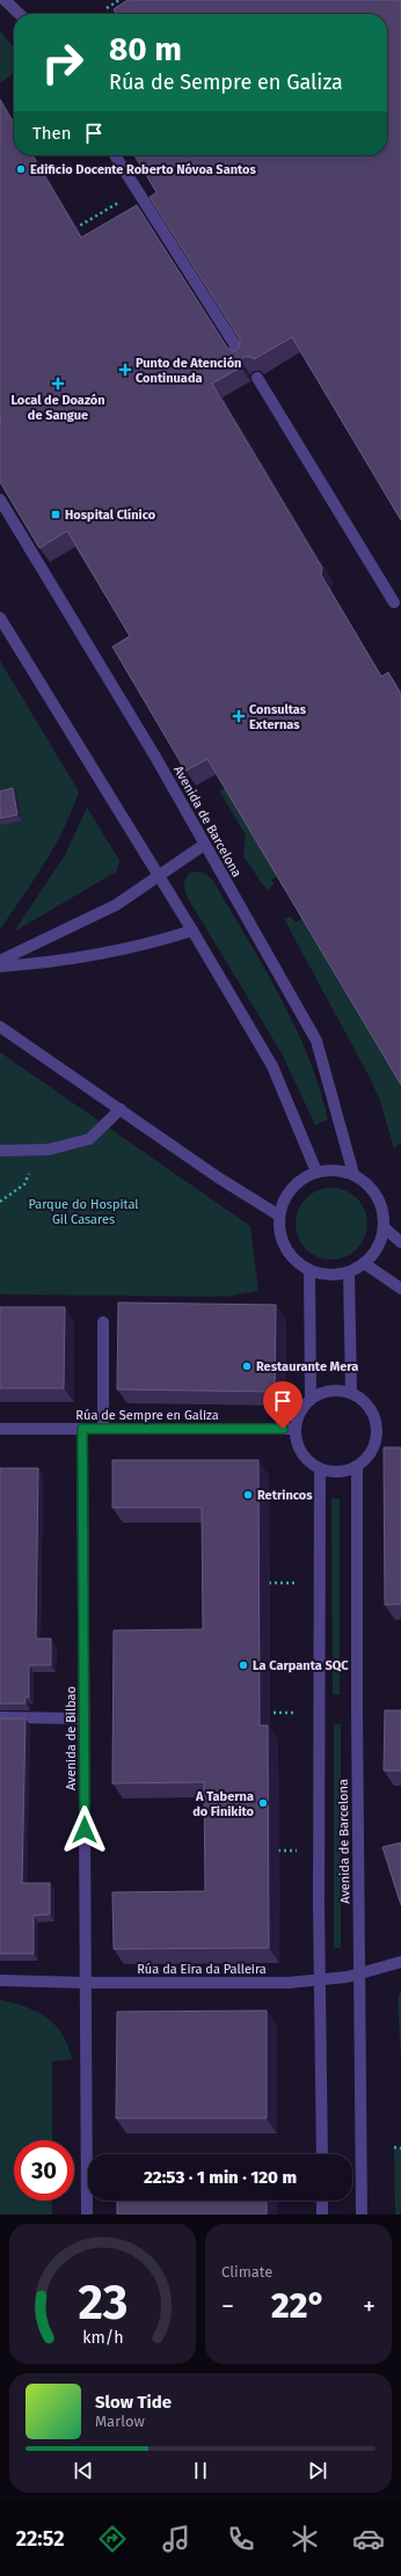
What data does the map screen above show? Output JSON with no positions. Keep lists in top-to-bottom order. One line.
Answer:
{"streets":{"street":["Avenida de Barcelona","Rúa de Sempre en Galiza","Avenida de Bilbao","Rúa da Eira da Palleira"]},"crossings":[["Avenida de Barcelona","Rúa de Sempre en Galiza"],["Avenida de Barcelona","Rúa da Eira da Palleira"],["Rúa de Sempre en Galiza","Avenida de Bilbao"],["Avenida de Bilbao","Rúa da Eira da Palleira"]],"parks":["Parque do Hospital Gil Casares"],"places":{"other":["Edificio Docente Roberto Nóvoa Santos","Restaurante Mera","Retrincos","La Carpanta SQC","A Taberna do Finikito"],"health":["Punto de Atención Continuada","Local de Doazón de Sangue","Consultas Externas"],"transit":["Hospital Clínico"]},"page":{"turn":["80 m","Rúa de Sempre en Galiza"],"then":"Then","limit":"30","trip":"22:53 · 1 min · 120 m","tile":"Climate","heat":["−","22°","+"],"song":["Slow Tide","Marlow"],"tabs":"22:52","gauge":["23","km/h"]}}
